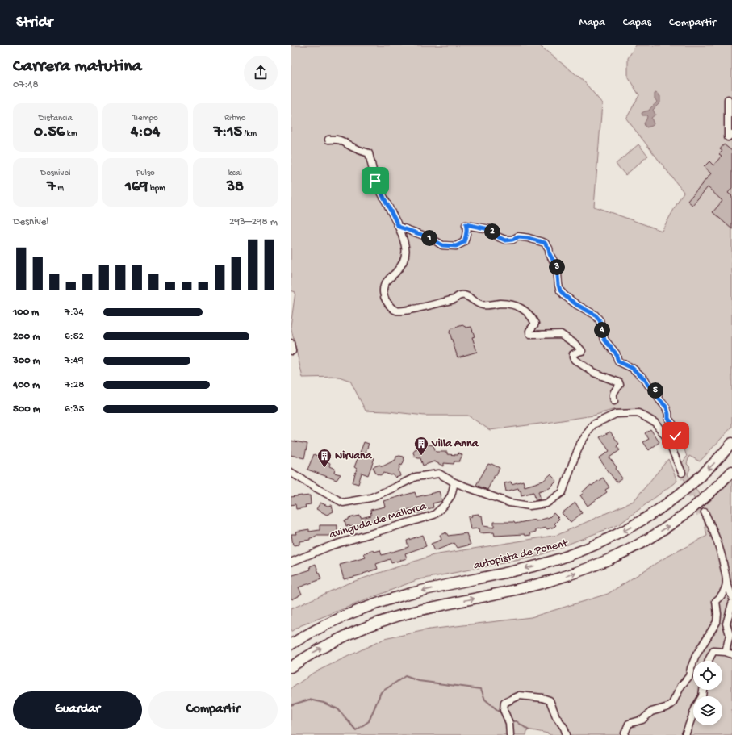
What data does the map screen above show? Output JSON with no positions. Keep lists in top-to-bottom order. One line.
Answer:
{"streets":{"highway":["autopista de Ponent"],"street":["avinguda de Mallorca"]},"places":{"building":["Villa Anna","Nirvana"]},"page":{"header":"Stridr","nav":["Mapa","Capas","Compartir"],"heading":["Carrera matutina","07:48"],"stats":[["Distancia","0.56 km"],["Tiempo","4:04"],["Ritmo","7:15 /km"],["Desnivel","7 m"],["Pulso","169 bpm"],["kcal","38"]],"chart":["Desnivel","293–298 m"],"pins":["2","1","3","4","5"],"list":[{"name":"100 m","note":"7:34"},{"name":"200 m","note":"6:52"},{"name":"300 m","note":"7:49"},{"name":"400 m","note":"7:28"},{"name":"500 m","note":"6:35"}],"buttons":["Guardar","Compartir"]}}
